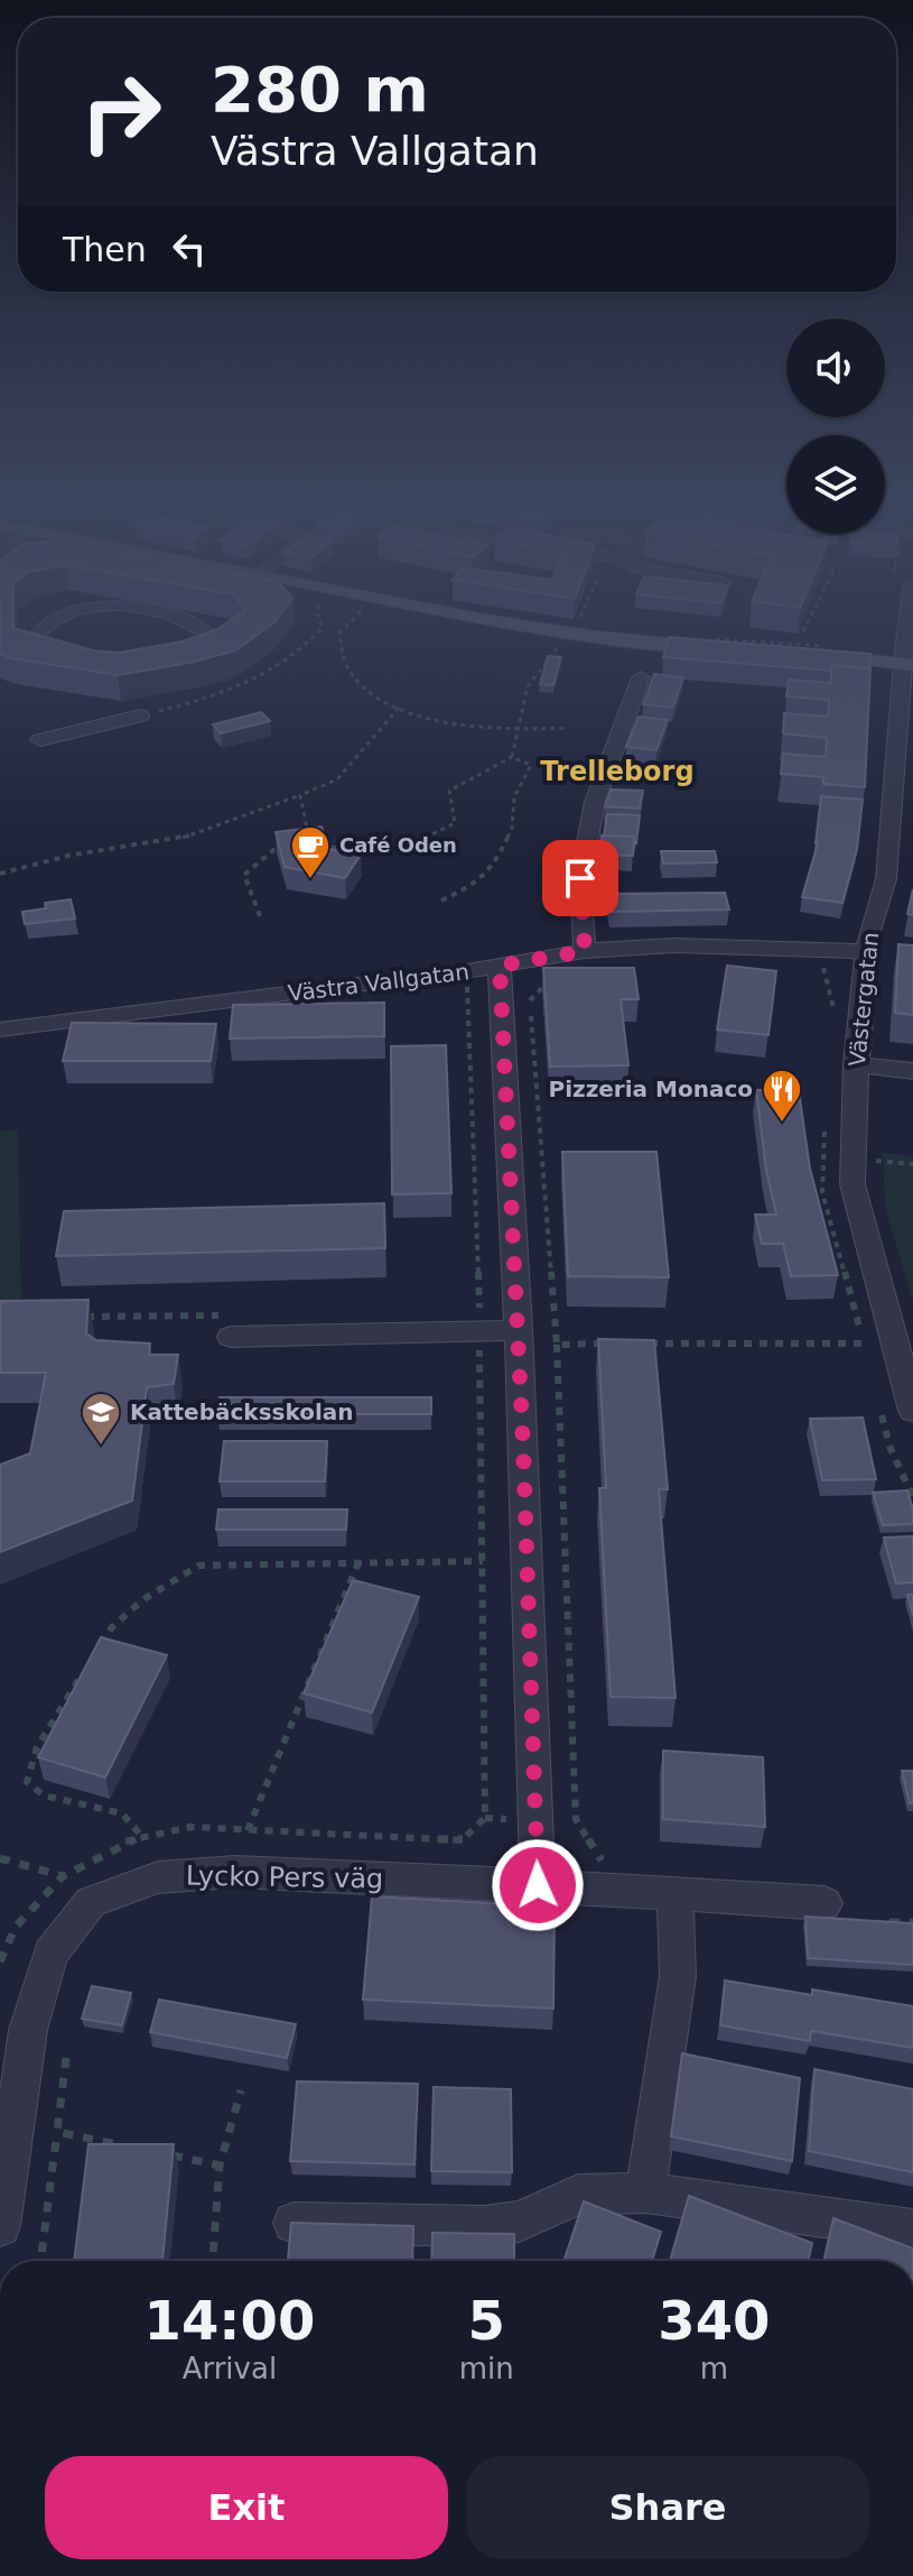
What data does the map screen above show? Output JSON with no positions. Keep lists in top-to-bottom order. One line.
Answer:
{"streets":{"street":["Västra Vallgatan","Västergatan","Lycko Pers väg"]},"crossings":[["Västra Vallgatan","Västergatan"]],"districts":["Trelleborg"],"places":{"cafe":["Café Oden"],"restaurant":["Pizzeria Monaco"],"school or university":["Kattebäcksskolan"]},"page":{"turn":["280 m","Västra Vallgatan"],"then":"Then","eta":["14:00","Arrival","5","min","340","m"],"buttons":["Exit","Share"]}}
